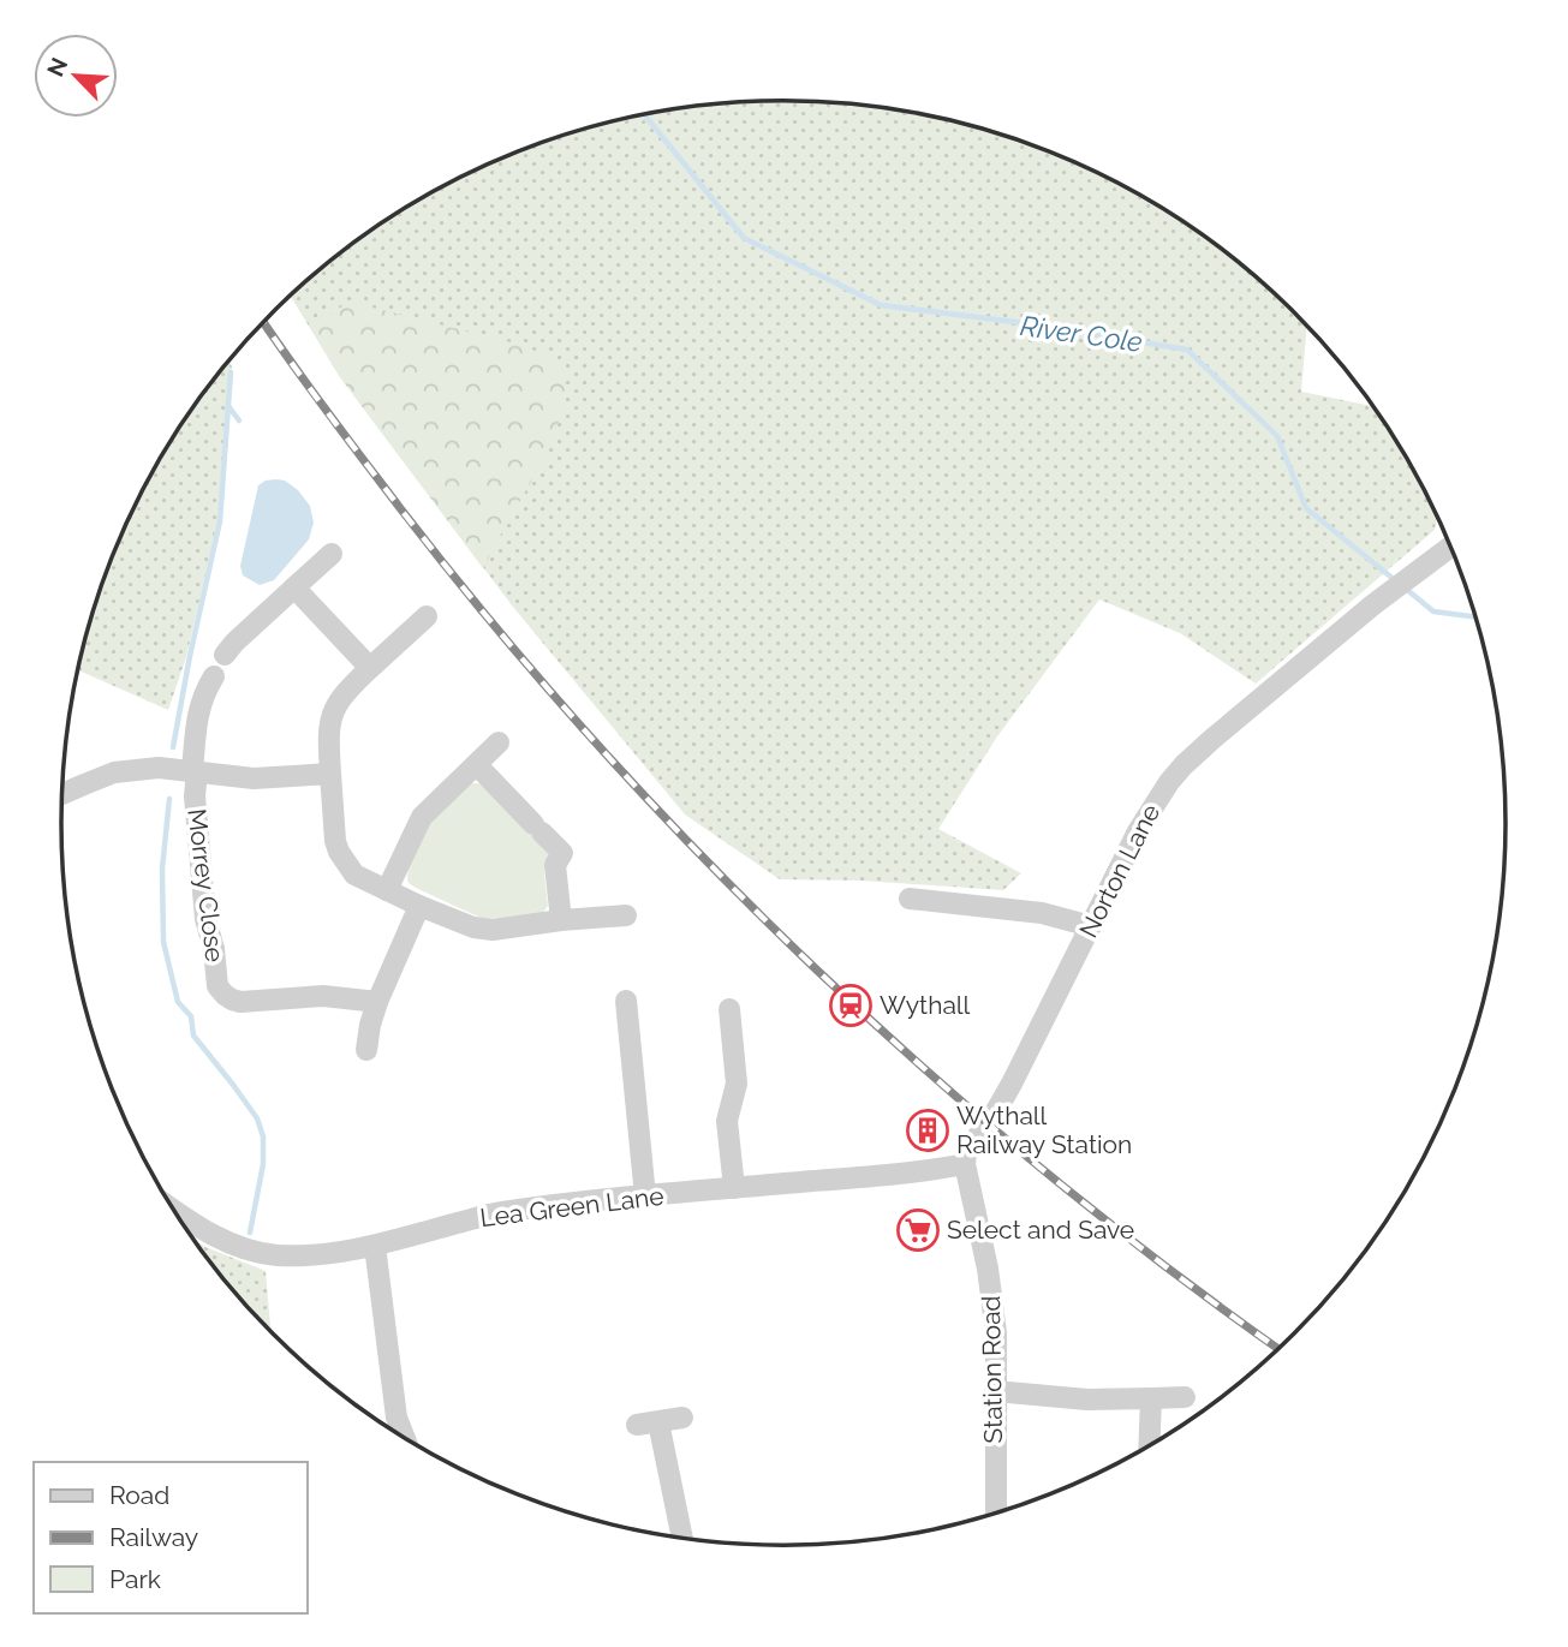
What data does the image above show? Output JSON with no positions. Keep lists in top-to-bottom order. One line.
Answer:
{"streets":{"street":["Norton Lane","Morrey Close","Lea Green Lane","Station Road"]},"crossings":[["Norton Lane","Lea Green Lane"],["Norton Lane","Station Road"],["Lea Green Lane","Station Road"]],"water":["River Cole"],"places":{"station":["Wythall"],"building":["Wythall Railway Station"],"supermarket":["Select and Save"]},"legend":["Road","Railway","Park"],"north":"top left"}
